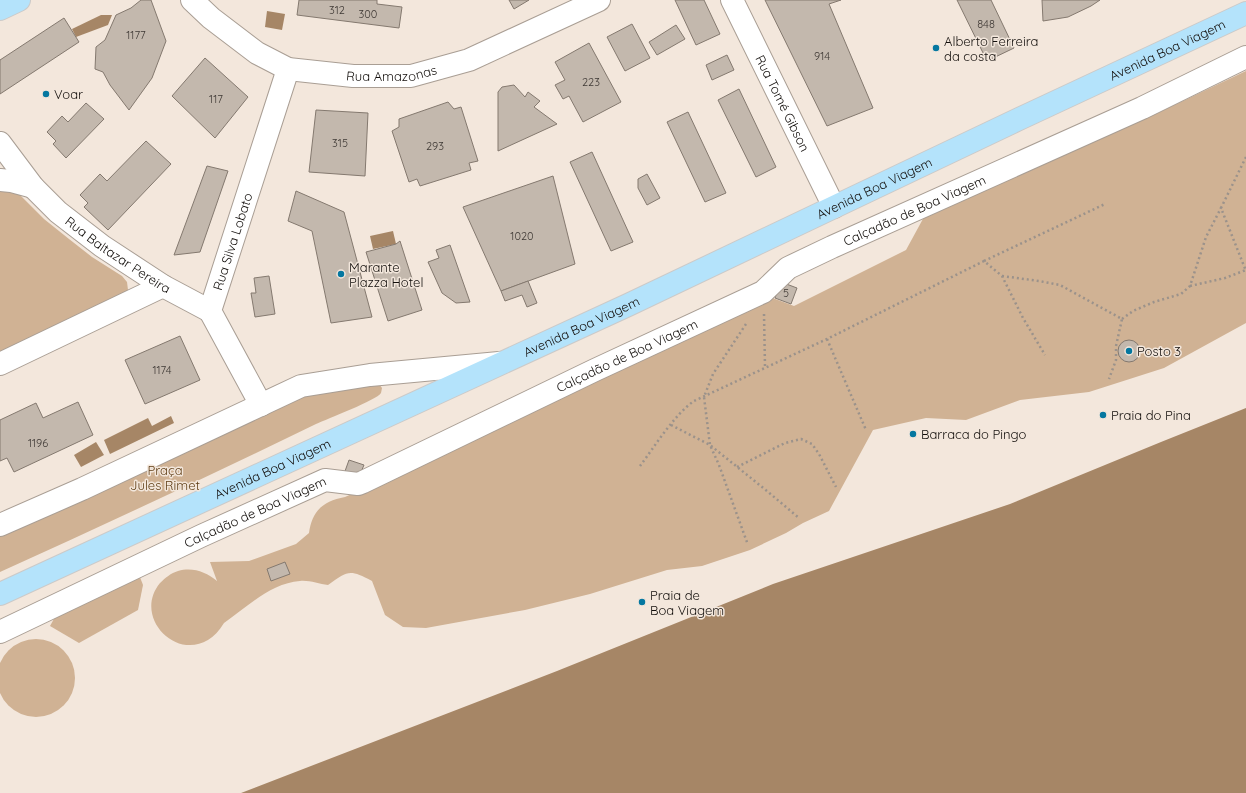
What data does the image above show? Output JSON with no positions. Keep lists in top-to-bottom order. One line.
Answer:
{"streets":{"main road":["Avenida Boa Viagem"],"street":["Rua Amazonas","Rua Tomé Gibson","Calçadão de Boa Viagem","Rua Silva Lobato","Rua Baltazar Pereira"]},"crossings":[["Avenida Boa Viagem","Rua Tomé Gibson"],["Rua Amazonas","Rua Silva Lobato"],["Rua Silva Lobato","Rua Baltazar Pereira"]],"parks":["Praça Jules Rimet"],"places":["Alberto Ferreira da costa","Voar","Marante Plazza Hotel","Posto 3","Praia do Pina","Barraca do Pingo","Praia de Boa Viagem"],"house_numbers":["312","300","848","1177","914","223","117","315","293","1020","5","1174","1196"]}
